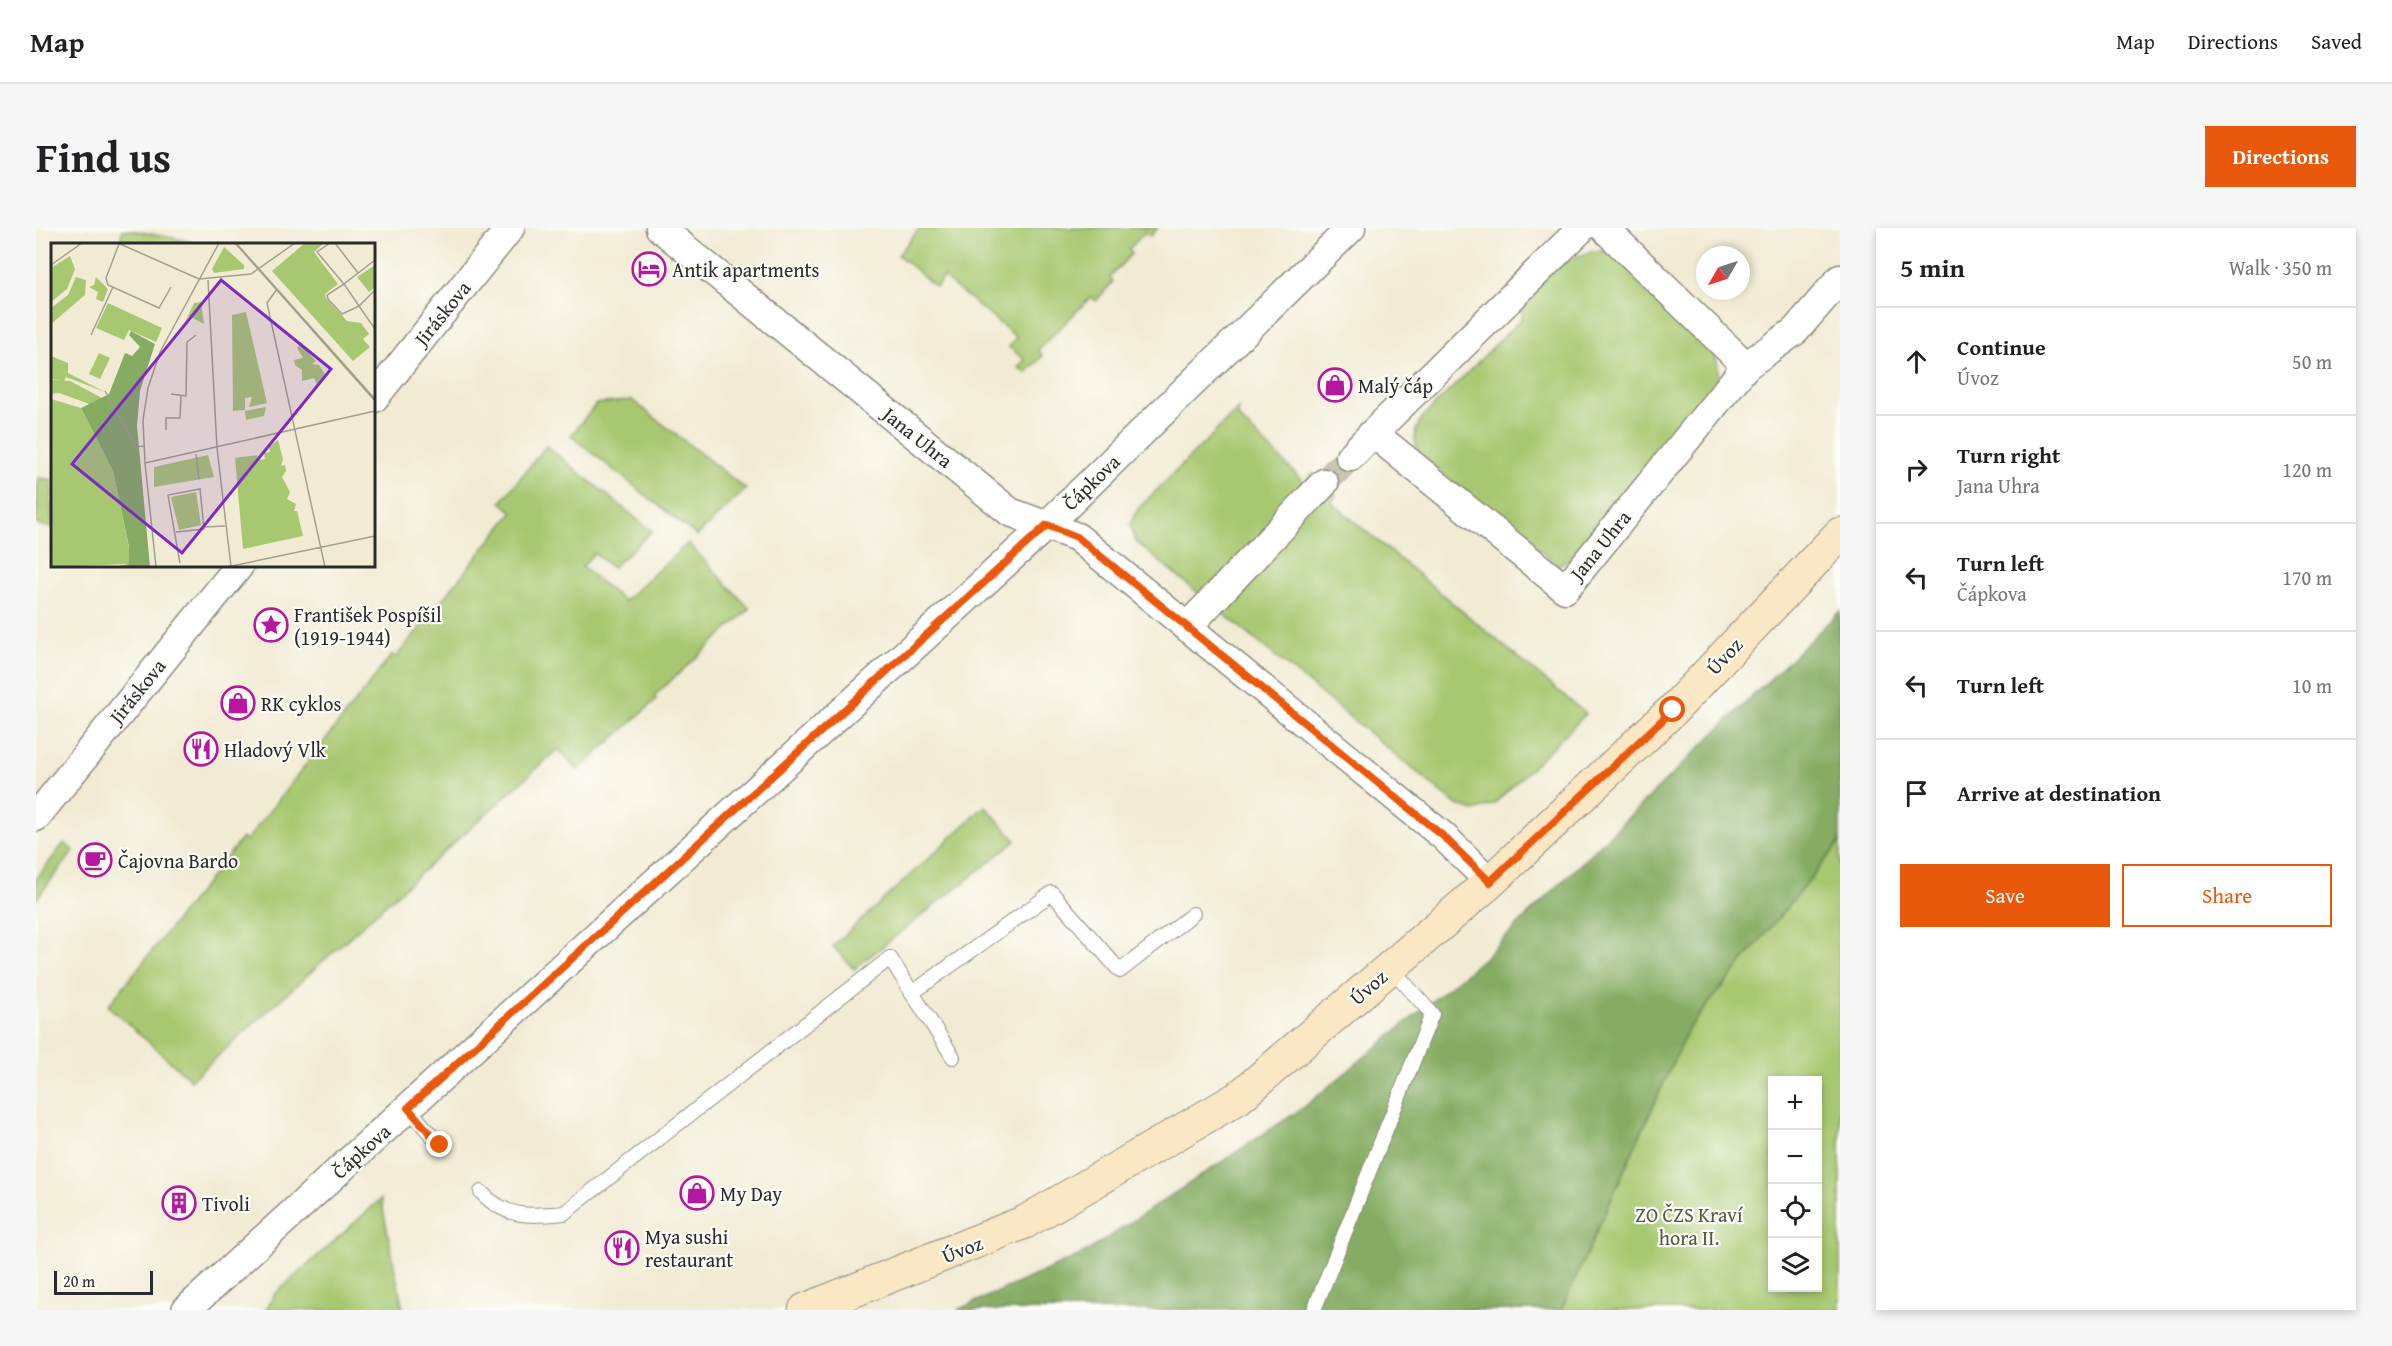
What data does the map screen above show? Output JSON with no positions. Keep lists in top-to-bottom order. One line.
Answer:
{"streets":{"main road":["Úvoz"],"street":["Jiráskova","Jana Uhra","Čápkova"]},"crossings":[["Jana Uhra","Čápkova"],["Jana Uhra","Úvoz"]],"parks":["ZO ČZS Kraví hora II."],"places":{"hotel":["Antik apartments"],"shop":["Malý čáp","RK cyklos","My Day"],"place":["František Pospíšil (1919-1944)"],"restaurant":["Hladový Vlk","Mya sushi restaurant"],"cafe":["Čajovna Bardo"],"building":["Tivoli"]},"scale_bar":"20 m","north":"bottom left","page":{"header":"Map","nav":["Map","Directions","Saved"],"title":"Find us","buttons":["Directions",["Save","Share"]],"heading":["5 min","Walk · 350 m"],"list":[["Continue","Úvoz","50 m"],["Turn right","Jana Uhra","120 m"],["Turn left","Čápkova","170 m"],["Turn left","10 m"],"Arrive at destination"],"map_buttons":["+","−"],"scale":"20 m"}}
